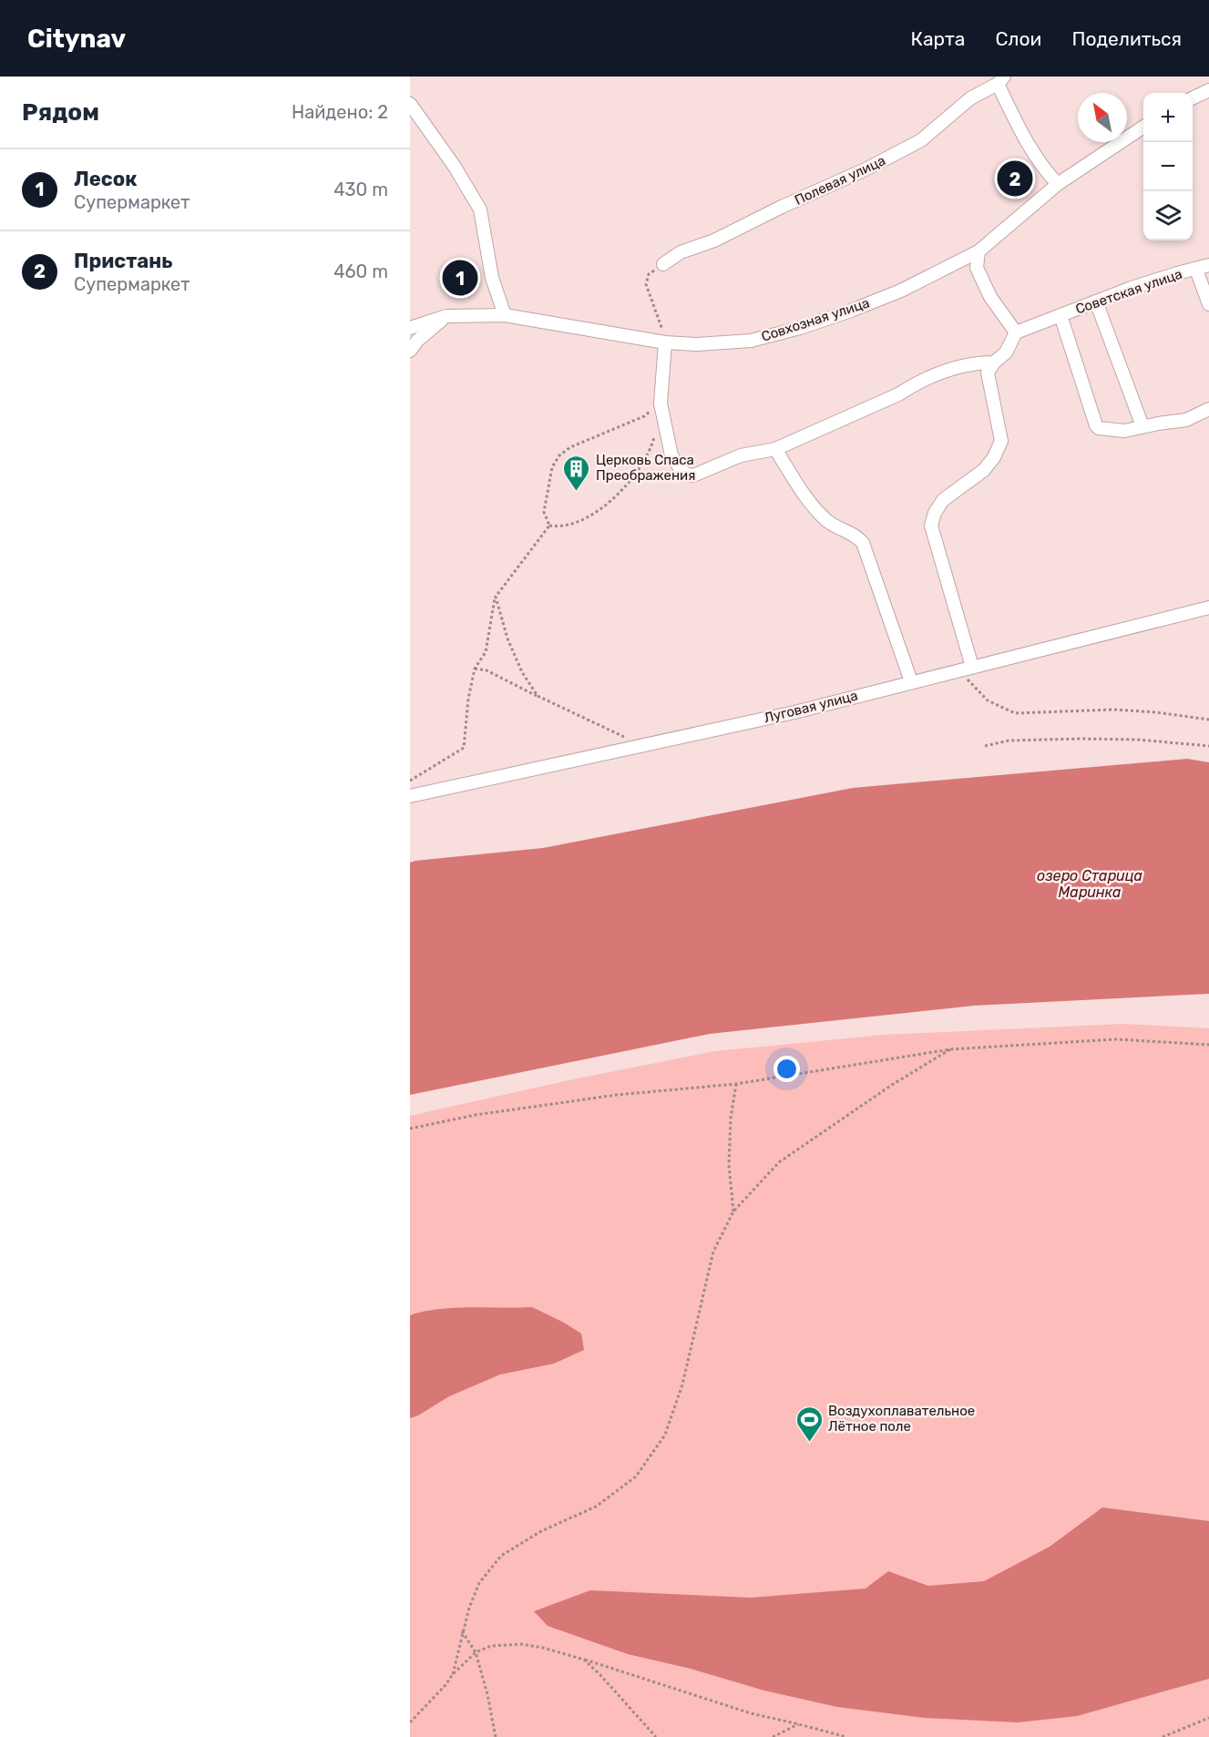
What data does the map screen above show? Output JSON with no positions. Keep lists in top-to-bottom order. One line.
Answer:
{"streets":{"street":["Полевая улица","Советская улица","Совхозная улица","Луговая улица"]},"water":["озеро Старица Маринка"],"places":{"building":["Церковь Спаса Преображения"],"sports":["Воздухоплавательное Лётное поле"]},"north":"top left","page":{"header":"Citynav","nav":["Карта","Слои","Поделиться"],"heading":["Рядом","Найдено: 2"],"map_buttons":["+","−"],"list":[{"mark":"1","name":"Лесок","note":"Супермаркет","value":"430 m"},{"mark":"2","name":"Пристань","note":"Супермаркет","value":"460 m"}],"pins":["2","1"]}}
